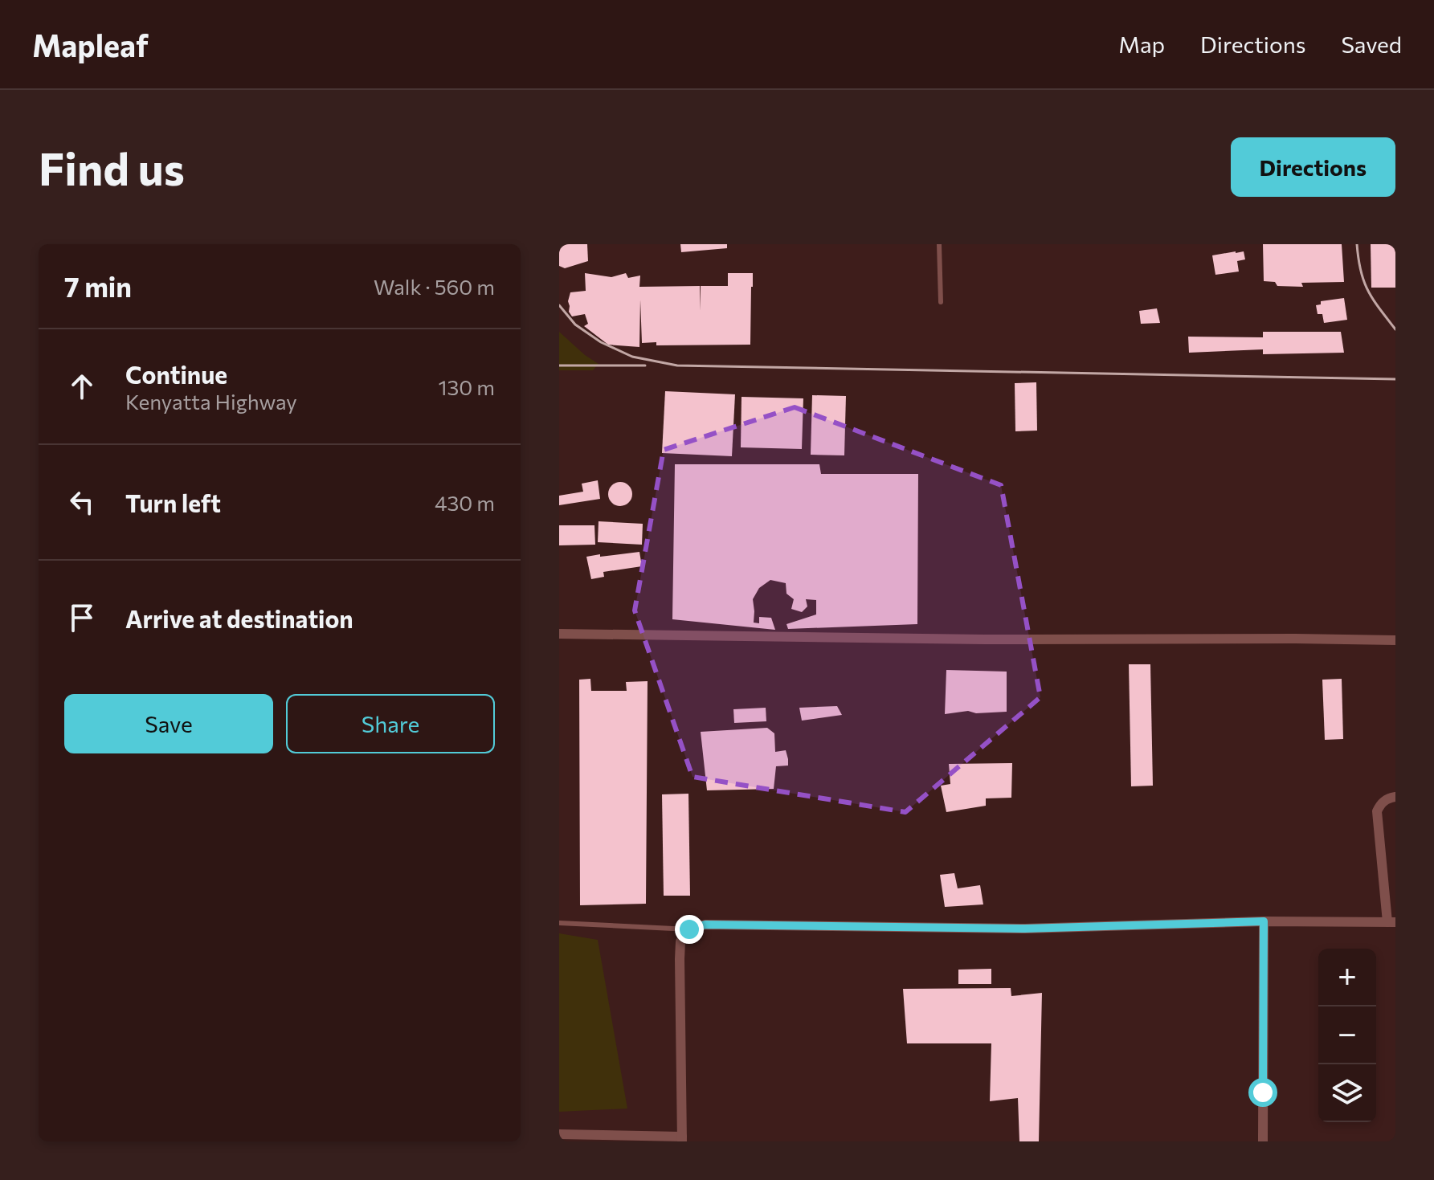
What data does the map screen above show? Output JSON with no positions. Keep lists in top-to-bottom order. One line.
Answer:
{"page":{"header":"Mapleaf","nav":["Map","Directions","Saved"],"buttons":["Directions",["Save","Share"]],"title":"Find us","heading":["7 min","Walk · 560 m"],"list":[["Continue","Kenyatta Highway","130 m"],["Turn left","430 m"],"Arrive at destination"],"map_buttons":["+","−"]}}
